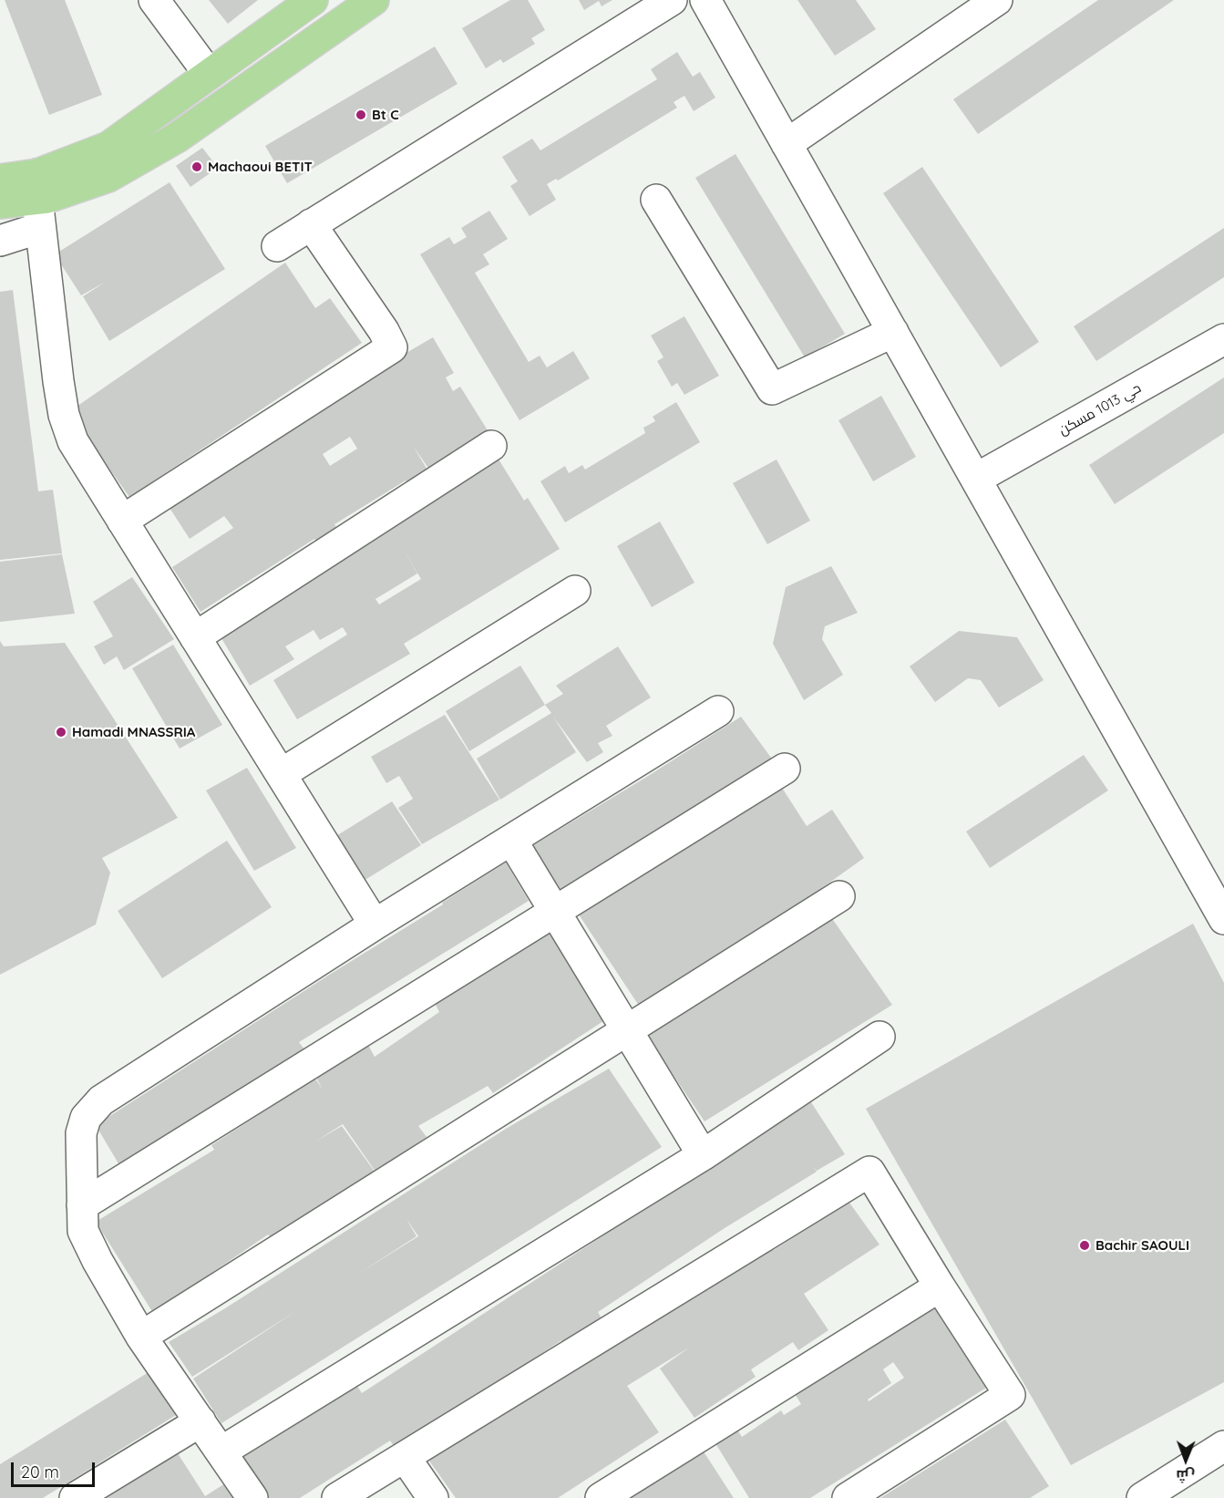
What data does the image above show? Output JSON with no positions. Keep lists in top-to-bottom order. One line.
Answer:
{"streets":{"street":["حي 1013 مسكن"]},"places":["Bt C","Machaoui BETIT","Hamadi MNASSRIA","Bachir SAOULI"],"scale_bar":"20 m","north":"bottom"}
